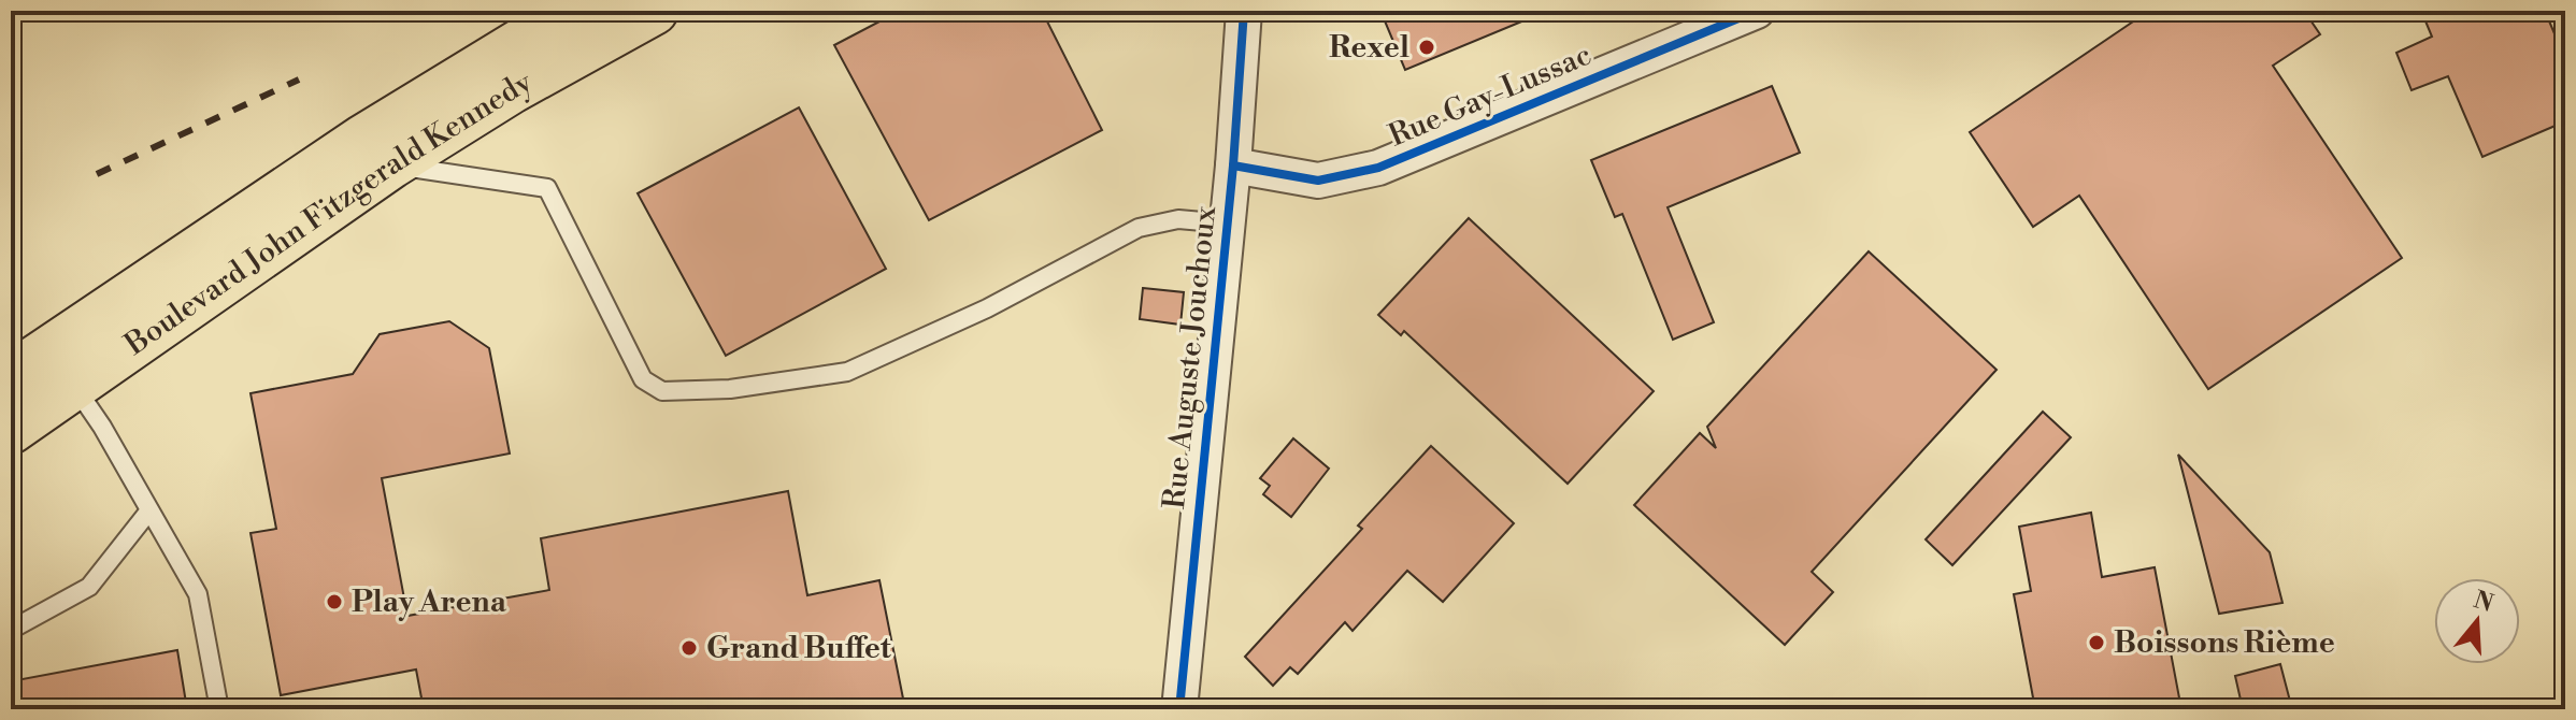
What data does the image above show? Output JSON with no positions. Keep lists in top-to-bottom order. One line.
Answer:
{"streets":{"main road":["Boulevard John Fitzgerald Kennedy"],"street":["Rue Gay-Lussac","Rue Auguste Jouchoux"]},"crossings":[["Rue Gay-Lussac","Rue Auguste Jouchoux"]],"places":["Rexel","Play Arena","Boissons Rième","Grand Buffet"],"north":"top"}
